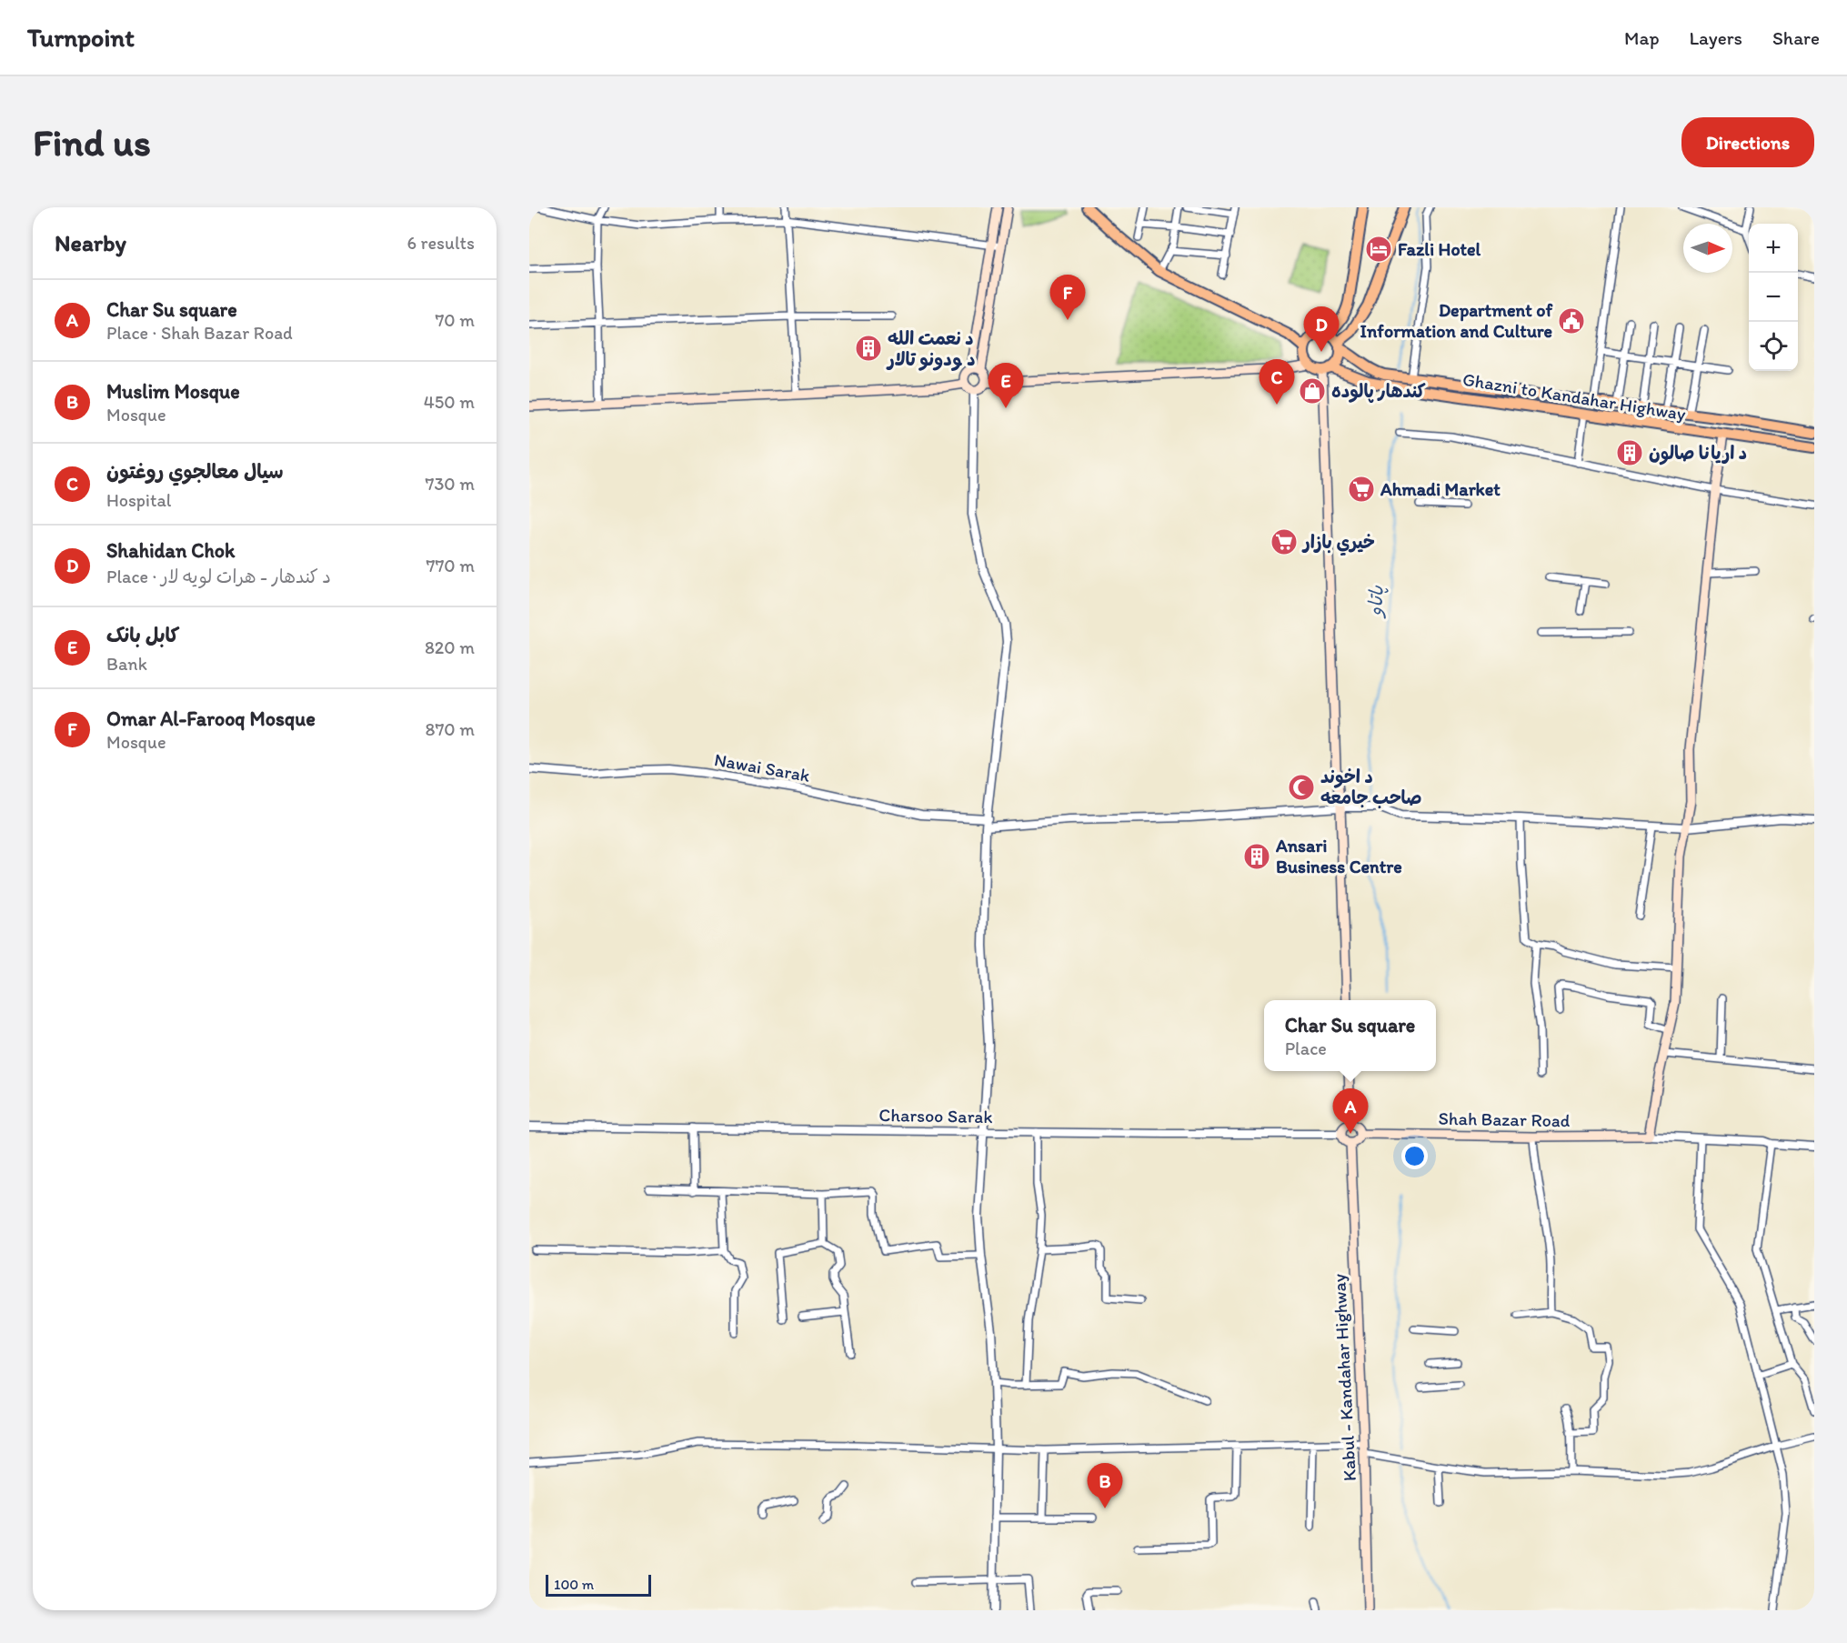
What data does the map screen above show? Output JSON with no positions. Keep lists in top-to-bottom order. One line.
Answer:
{"streets":{"main road":["Ghazni to Kandahar Highway","Shah Bazar Road","Kabul - Kandahar Highway"],"street":["Nawai Sarak","Charsoo Sarak"]},"crossings":[["Charsoo Sarak","Shah Bazar Road"],["Charsoo Sarak","Kabul - Kandahar Highway"],["Shah Bazar Road","Kabul - Kandahar Highway"]],"water":["پاتاو"],"places":{"hotel":["Fazli Hotel"],"public building":["Department of Information and Culture"],"building":["د نعمت الله د ودونو تالار","د اریانا صالون","Ansari Business Centre"],"shop":["کندهار پالوده"],"supermarket":["Ahmadi Market","خیري بازار"],"mosque":["د اخوند صاحب جامعه"]},"scale_bar":"100 m","north":"right","page":{"header":"Turnpoint","nav":["Map","Layers","Share"],"buttons":"Directions","title":"Find us","heading":["Nearby","6 results"],"map_buttons":["+","−"],"pins":["F","D","C","E","A","B"],"list":[{"mark":"A","name":"Char Su square","note":"Place · Shah Bazar Road","value":"70 m"},{"mark":"B","name":"Muslim Mosque","note":"Mosque","value":"450 m"},{"mark":"C","name":"سيال معالجوي روغتون","note":"Hospital","value":"730 m"},{"mark":"D","name":"Shahidan Chok","note":"Place · د کندهار - هرات لويه لار","value":"770 m"},{"mark":"E","name":"کابل بانک","note":"Bank","value":"820 m"},{"mark":"F","name":"Omar Al-Farooq Mosque","note":"Mosque","value":"870 m"}],"popup":["Char Su square","Place"],"scale":"100 m"}}
